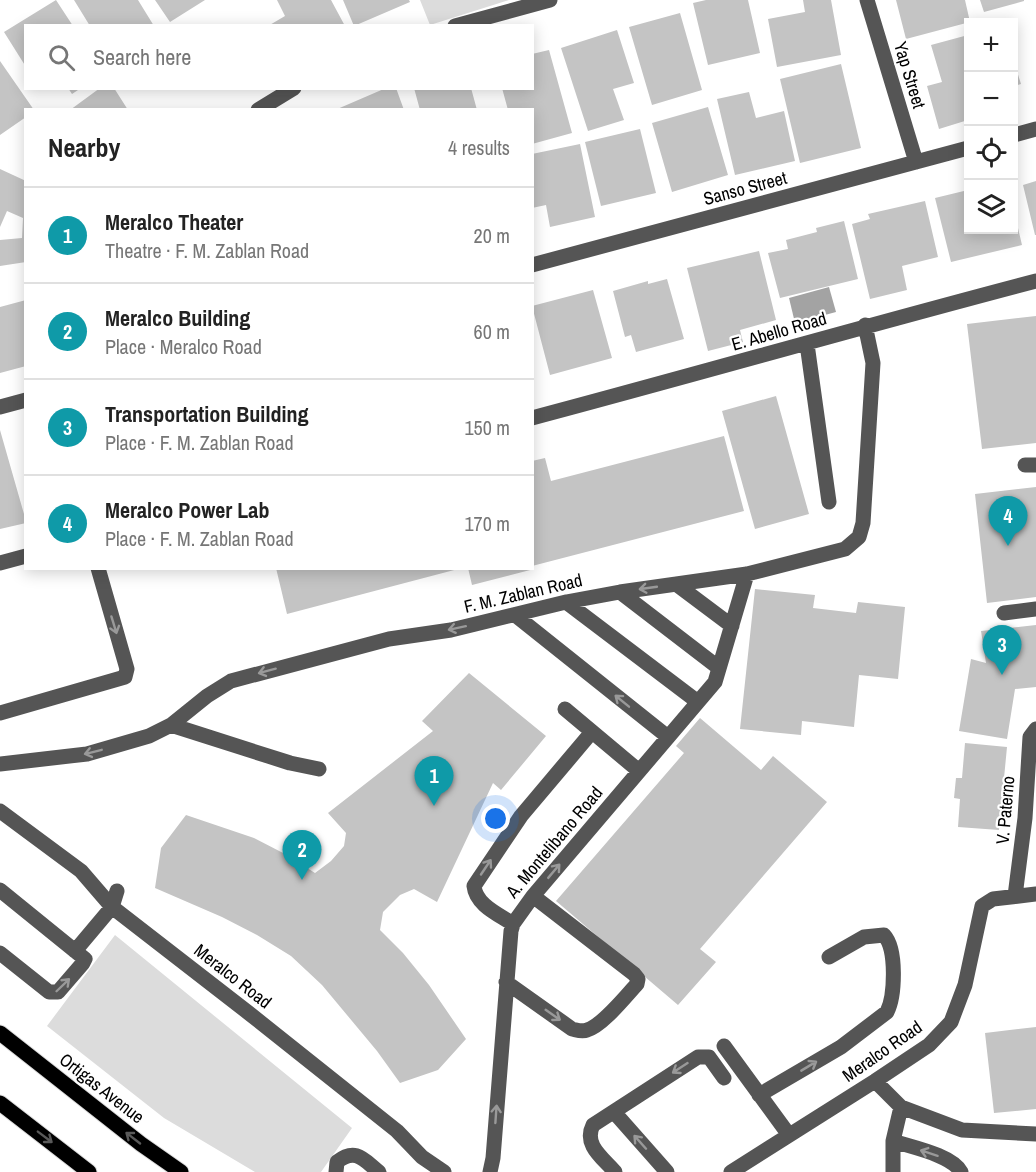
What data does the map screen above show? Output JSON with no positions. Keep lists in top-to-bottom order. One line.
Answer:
{"streets":{"main road":["Ortigas Avenue"],"street":["Yap Street","Sanso Street","E. Abello Road","F. M. Zablan Road","V. Paterno","A. Montelibano Road","Meralco Road"]},"crossings":[["Yap Street","Sanso Street"],["E. Abello Road","F. M. Zablan Road"],["F. M. Zablan Road","A. Montelibano Road"],["V. Paterno","Meralco Road"]],"one_way":["F. M. Zablan Road","A. Montelibano Road"],"page":{"map_buttons":["+","−"],"search":"Search here","heading":["Nearby","4 results"],"list":[{"mark":"1","name":"Meralco Theater","note":"Theatre · F. M. Zablan Road","value":"20 m"},{"mark":"2","name":"Meralco Building","note":"Place · Meralco Road","value":"60 m"},{"mark":"3","name":"Transportation Building","note":"Place · F. M. Zablan Road","value":"150 m"},{"mark":"4","name":"Meralco Power Lab","note":"Place · F. M. Zablan Road","value":"170 m"}],"pins":["4","3","1","2"]}}
